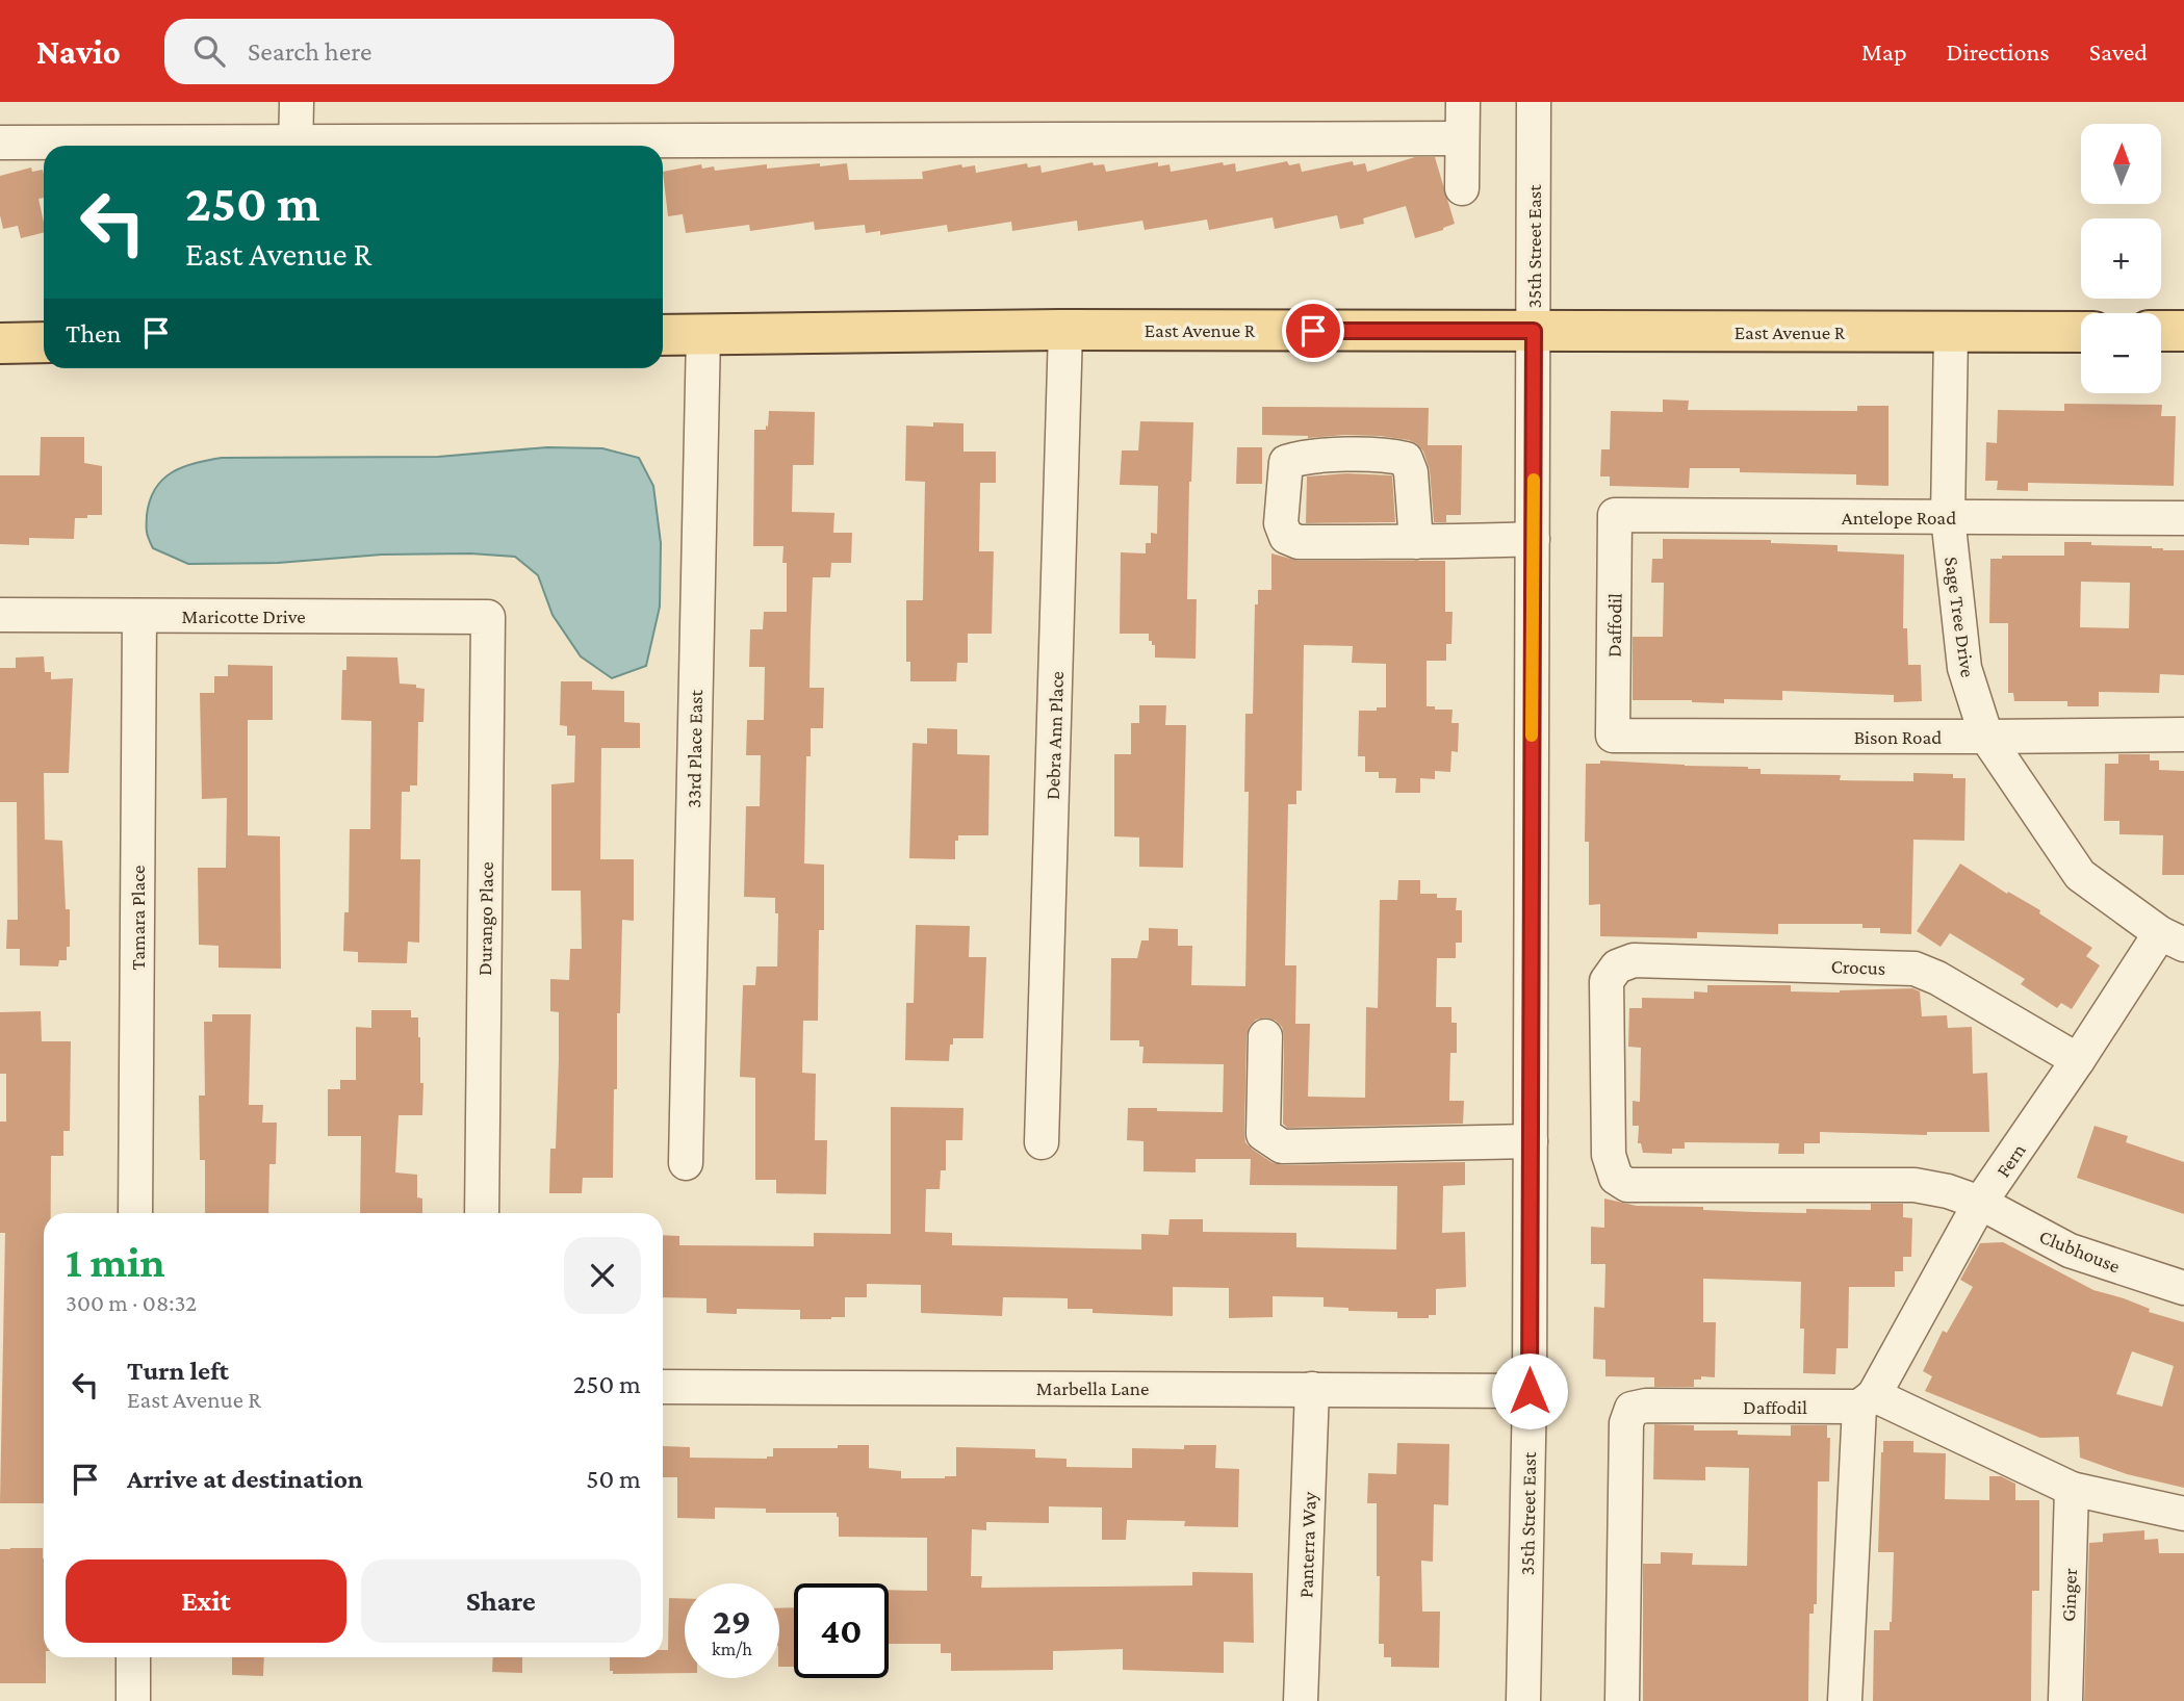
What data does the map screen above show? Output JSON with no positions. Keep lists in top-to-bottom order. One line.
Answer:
{"streets":{"main road":["East Avenue R"],"street":["35th Street East","Antelope Road","Maricotte Drive","Sage Tree Drive","Daffodil","Debra Ann Place","Bison Road","33rd Place East","Tamara Place","Durango Place","Crocus","Fern","Clubhouse","Marbella Lane","Panterra Way","Ginger"]},"crossings":[["35th Street East","East Avenue R"],["35th Street East","Marbella Lane"],["East Avenue R","Sage Tree Drive"],["East Avenue R","Debra Ann Place"],["East Avenue R","33rd Place East"],["Antelope Road","Sage Tree Drive"],["Antelope Road","Daffodil"],["Maricotte Drive","Tamara Place"],["Maricotte Drive","Durango Place"],["Sage Tree Drive","Bison Road"],["Sage Tree Drive","Fern"],["Daffodil","Bison Road"],["Daffodil","Fern"],["Daffodil","Ginger"],["Crocus","Fern"],["Crocus","Clubhouse"],["Fern","Clubhouse"],["Marbella Lane","Panterra Way"]],"north":"top","page":{"header":"Navio","search":"Search here","nav":["Map","Directions","Saved"],"map_buttons":["+","−"],"turn":["250 m","East Avenue R"],"then":"Then","heading":["1 min","300 m · 08:32"],"list":[{"name":"Turn left","note":"East Avenue R","value":"250 m"},{"name":"Arrive at destination","value":"50 m"}],"buttons":["Exit","Share"],"speed":"29 km/h","limit":"40"}}
